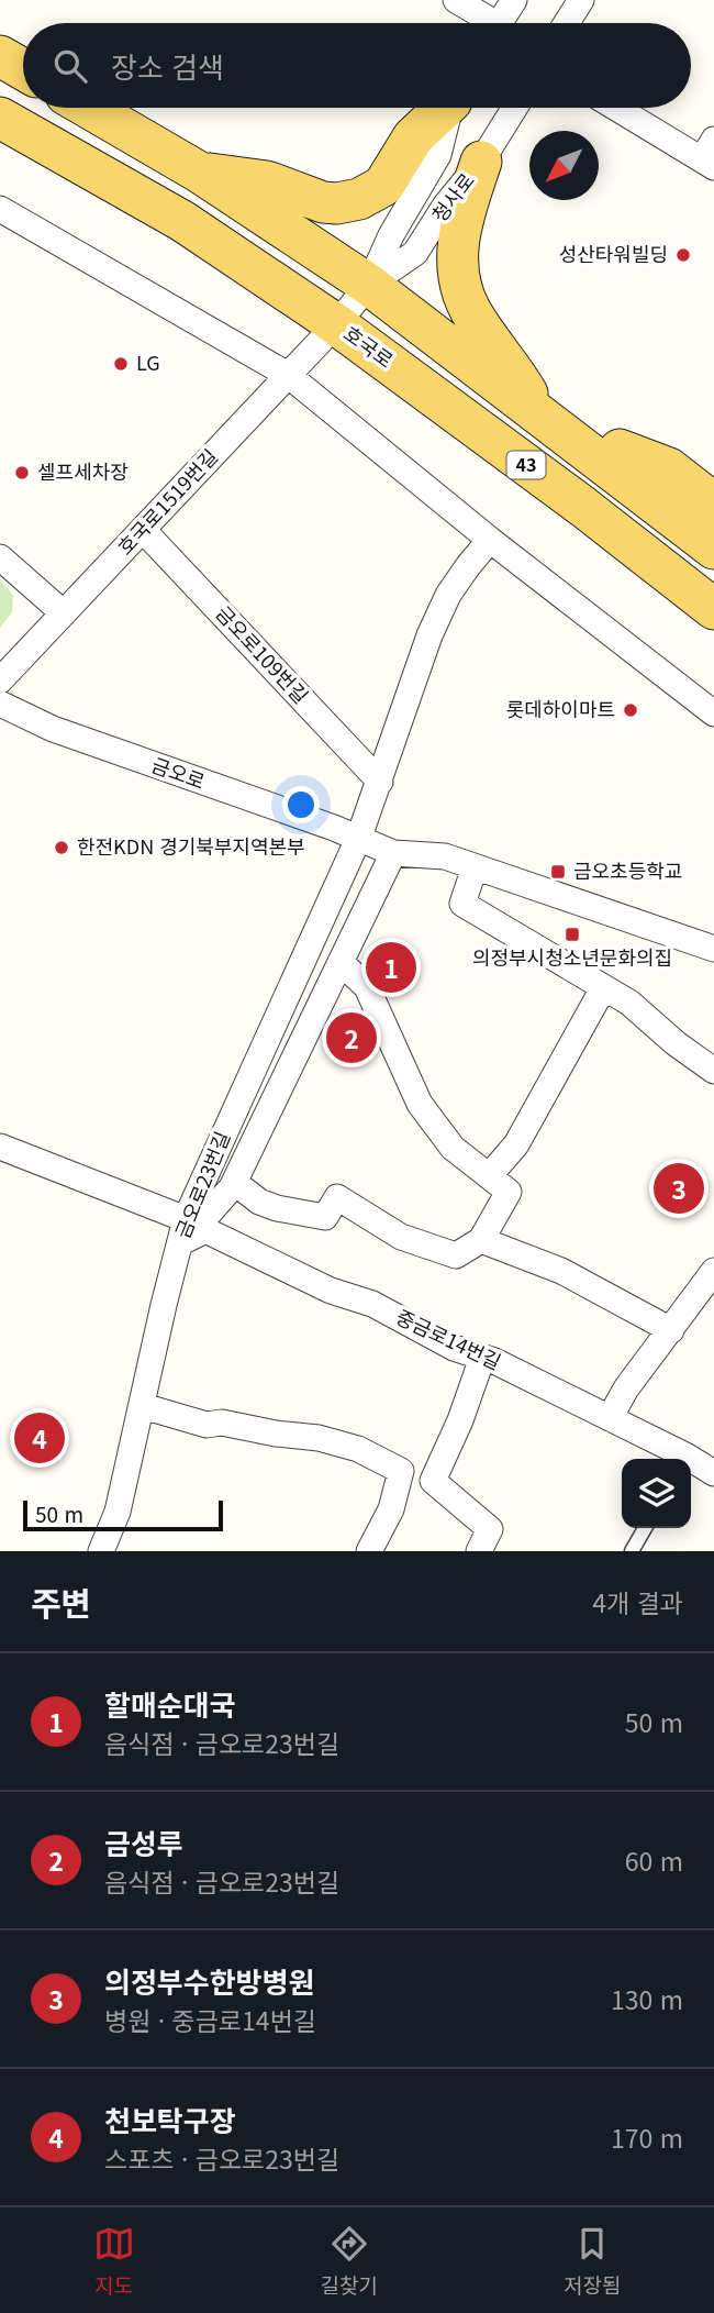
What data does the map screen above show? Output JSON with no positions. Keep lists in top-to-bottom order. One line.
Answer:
{"streets":{"main road":["호국로","43"],"street":["청사로","호국로1519번길","금오로109번길","금오로","금오로23번길","중금로14번길"]},"crossings":[["청사로","호국로"],["청사로","43"],["청사로","호국로1519번길"],["호국로","호국로1519번길"],["호국로1519번길","금오로109번길"],["금오로","금오로23번길"],["금오로23번길","중금로14번길"]],"places":{"other":["성산타워빌딩","LG","셀프세차장","롯데하이마트","한전KDN 경기북부지역본부"],"transit":["금오초등학교","의정부시청소년문화의집"]},"scale_bar":"50 m","north":"bottom left","page":{"search":"장소 검색","pins":["1","2","3","4"],"scale":"50 m","heading":["주변","4개 결과"],"list":[{"mark":"1","name":"할매순대국","note":"음식점 · 금오로23번길","value":"50 m"},{"mark":"2","name":"금성루","note":"음식점 · 금오로23번길","value":"60 m"},{"mark":"3","name":"의정부수한방병원","note":"병원 · 중금로14번길","value":"130 m"},{"mark":"4","name":"천보탁구장","note":"스포츠 · 금오로23번길","value":"170 m"}],"nav":["지도","길찾기","저장됨"]}}
